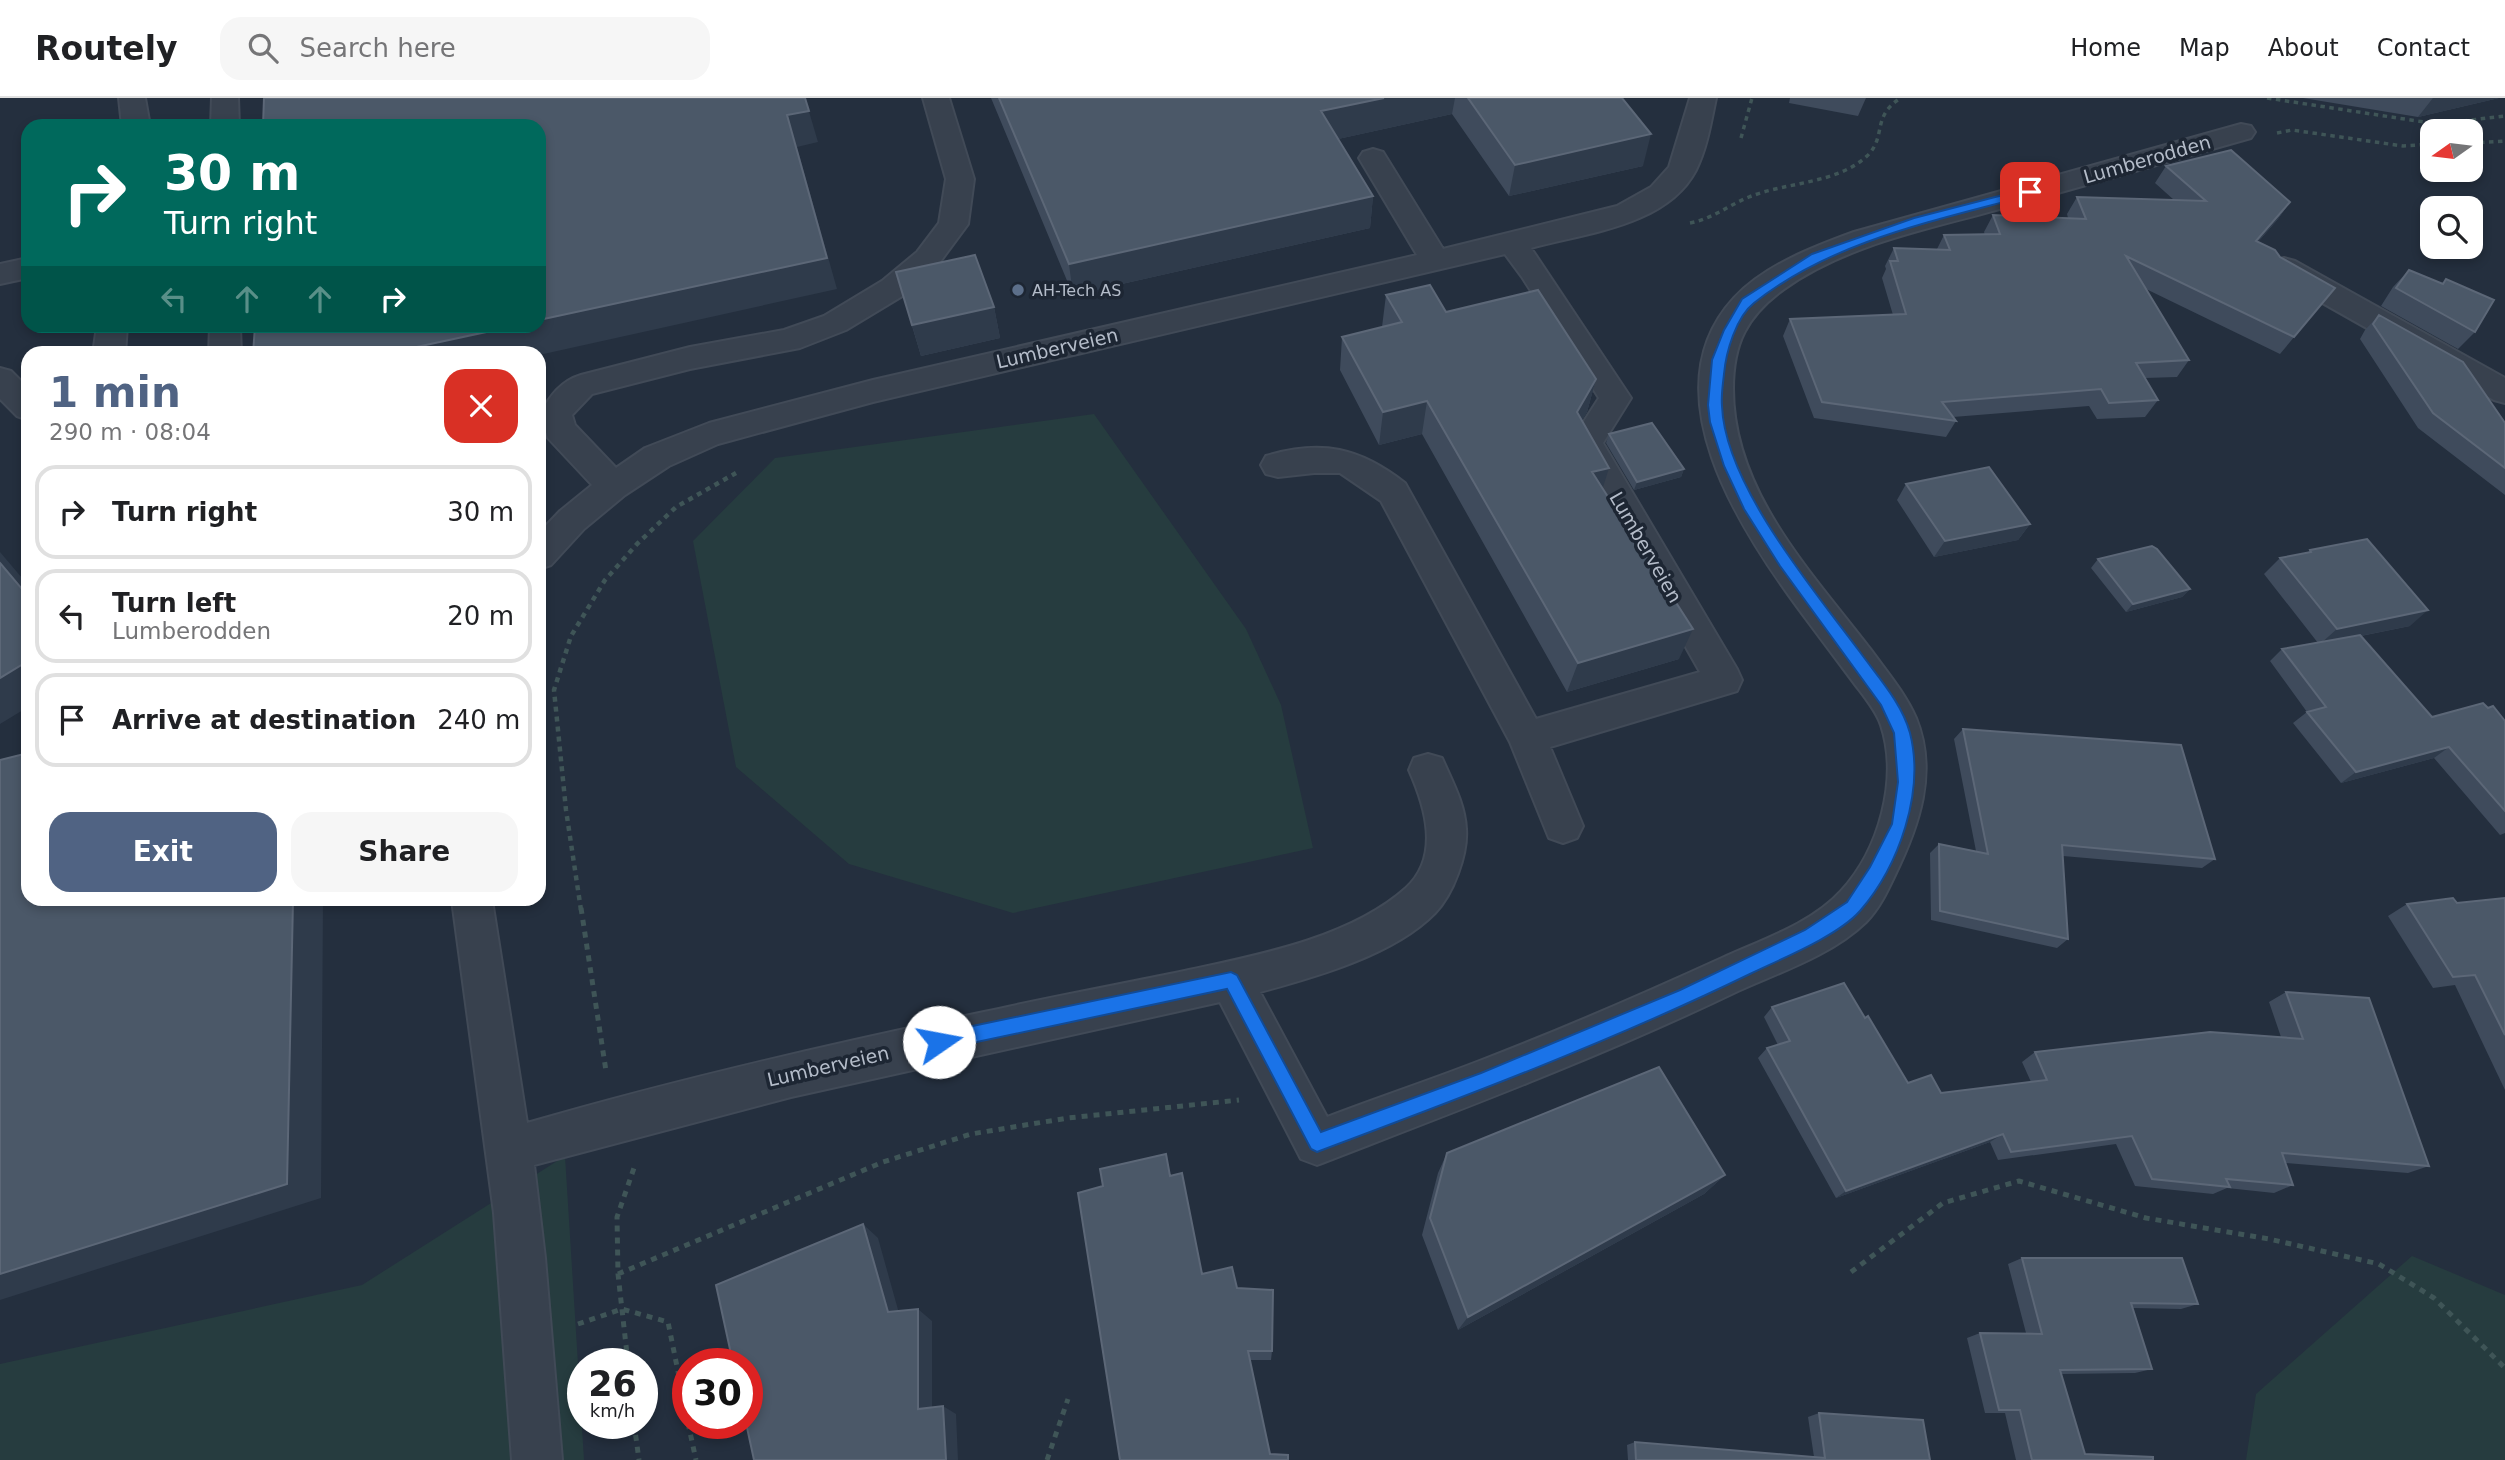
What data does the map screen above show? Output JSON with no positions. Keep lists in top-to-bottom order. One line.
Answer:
{"streets":{"street":["Lumberodden","Lumberveien"]},"places":["AH-Tech AS"],"north":"left","page":{"header":"Routely","search":"Search here","nav":["Home","Map","About","Contact"],"turn":["30 m","Turn right"],"heading":["1 min","290 m · 08:04"],"list":[{"name":"Turn right","value":"30 m"},{"name":"Turn left","note":"Lumberodden","value":"20 m"},{"name":"Arrive at destination","value":"240 m"}],"buttons":["Exit","Share"],"speed":"26 km/h","limit":"30"}}
